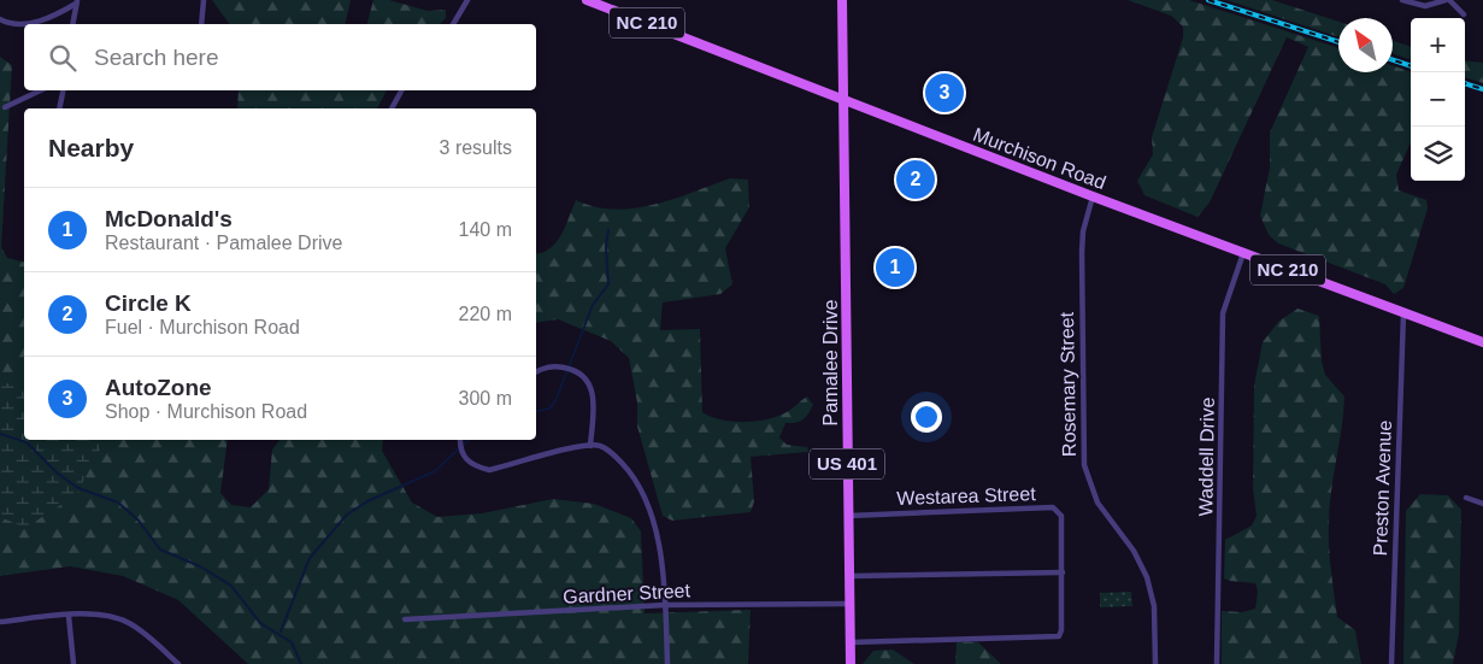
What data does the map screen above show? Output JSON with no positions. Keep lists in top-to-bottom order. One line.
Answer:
{"streets":{"main road":["NC 210","Murchison Road","Pamalee Drive","US 401"],"street":["Rosemary Street","Waddell Drive","Preston Avenue","Westarea Street","Gardner Street"]},"crossings":[["Murchison Road","Pamalee Drive"],["Murchison Road","Rosemary Street"],["Murchison Road","Waddell Drive"],["Murchison Road","US 401"],["Murchison Road","Preston Avenue"],["Pamalee Drive","US 401"],["Pamalee Drive","Westarea Street"],["Pamalee Drive","Gardner Street"]],"north":"top left","page":{"map_buttons":["+","−"],"search":"Search here","pins":["3","2","1"],"heading":["Nearby","3 results"],"list":[{"mark":"1","name":"McDonald's","note":"Restaurant · Pamalee Drive","value":"140 m"},{"mark":"2","name":"Circle K","note":"Fuel · Murchison Road","value":"220 m"},{"mark":"3","name":"AutoZone","note":"Shop · Murchison Road","value":"300 m"}]}}
